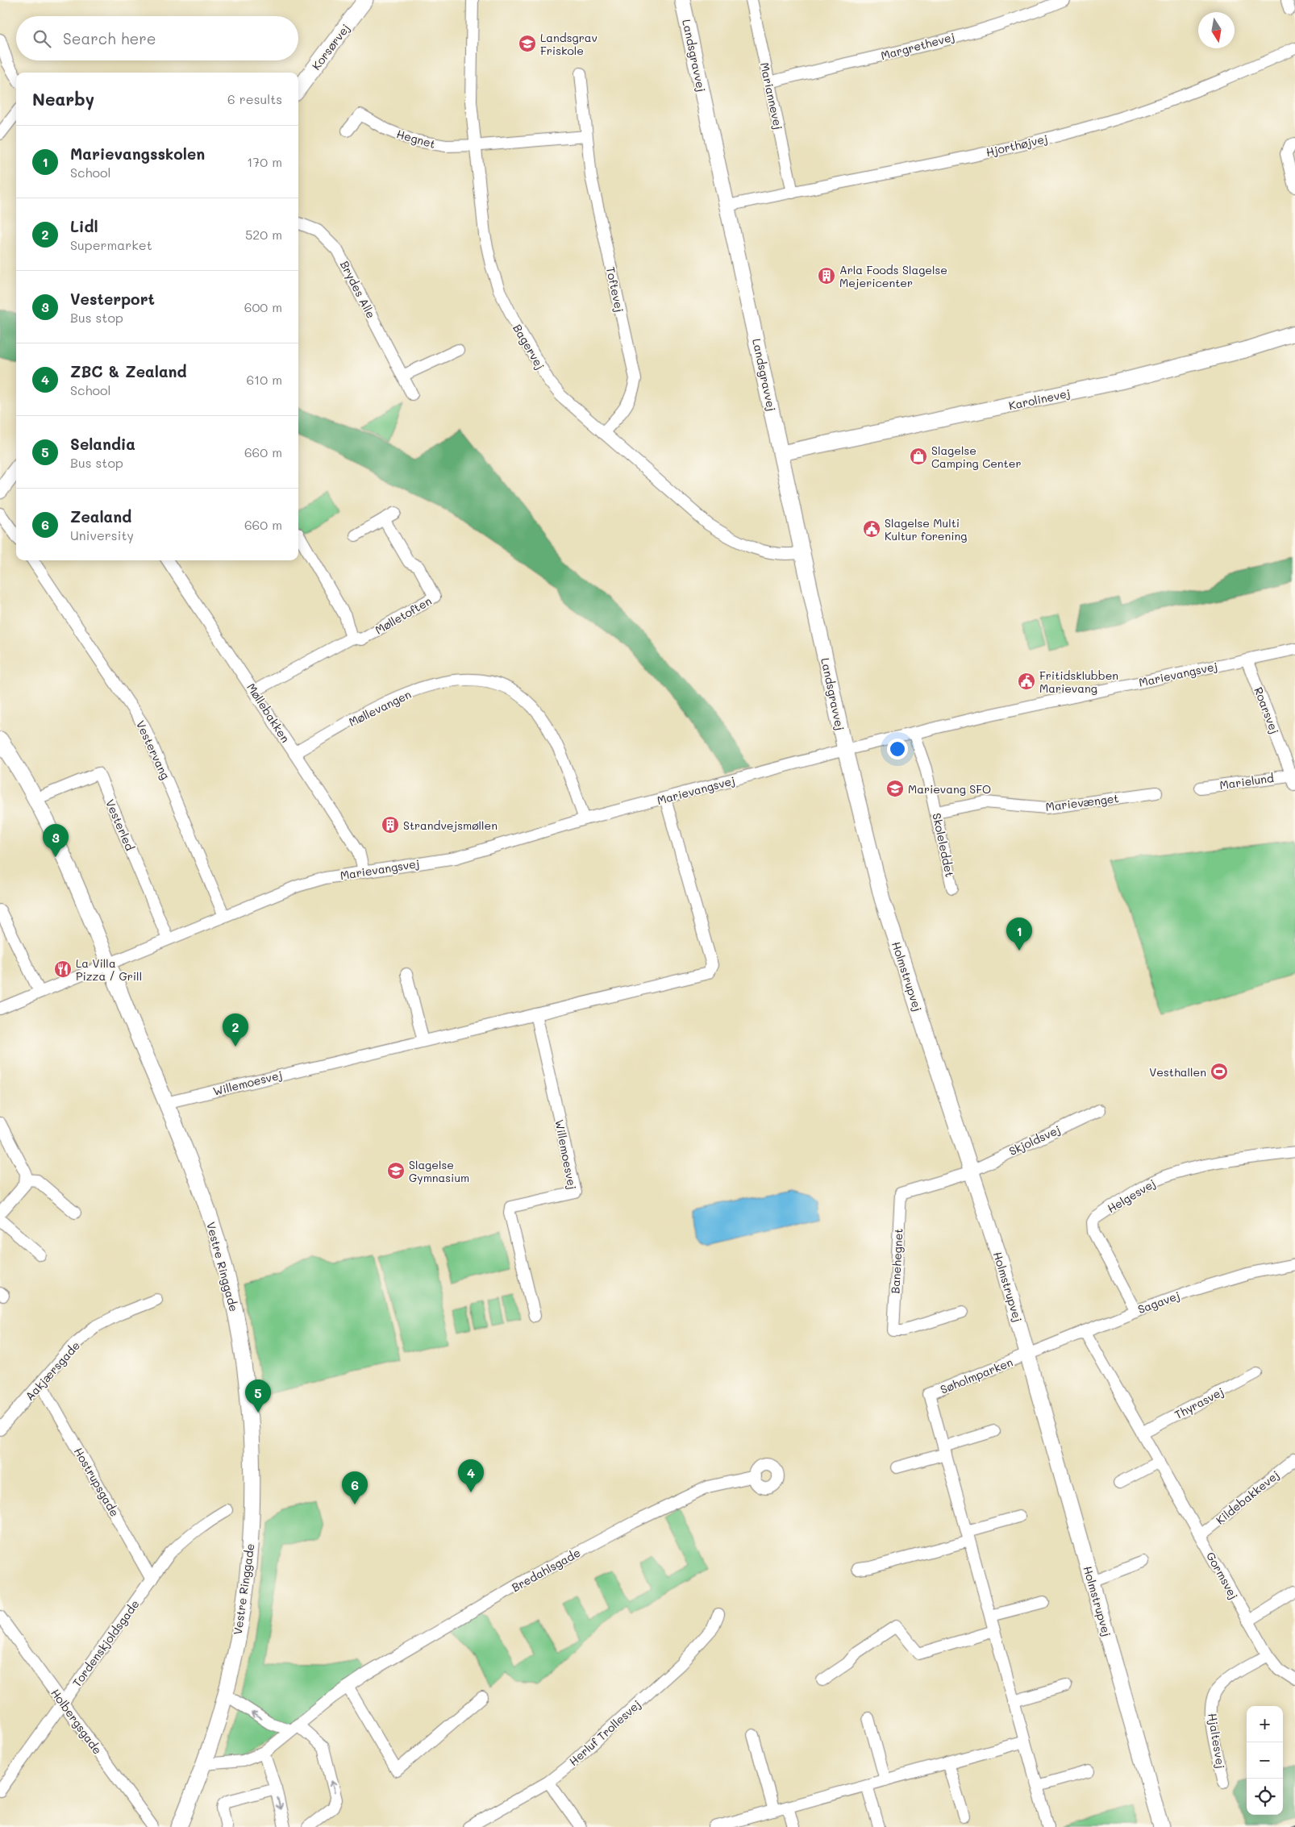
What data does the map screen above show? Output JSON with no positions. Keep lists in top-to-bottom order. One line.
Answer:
{"streets":{"street":["Margrethevej","Korsørvej","Landsgravvej","Mariannevej","Hegnet","Hjorthøjvej","Brydes Alle","Toftevej","Bagervej","Karolinevej","Mølletoften","Marievangsvej","Møllevangen","Roarsvej","Møllebakken","Vestervang","Marielund","Marievænget","Vesterled","Skoleleddet","Holmstrupvej","Willemoesvej","Skjoldsvej","Helgesvej","Banehegnet","Vestre Ringgade","Sagavej","Aakjærsgade","Søholmparken","Thyrasvej","Hostrupsgade","Kildebakkevej","Bredahlsgade","Gormsvej","Tordenskjoldsgade","Holbergsgade","Herluf Trollesvej","Hjaltesvej"]},"crossings":[["Margrethevej","Mariannevej"],["Landsgravvej","Hjorthøjvej"],["Landsgravvej","Bagervej"],["Landsgravvej","Karolinevej"],["Landsgravvej","Marievangsvej"],["Landsgravvej","Holmstrupvej"],["Mariannevej","Hjorthøjvej"],["Hegnet","Bagervej"],["Toftevej","Bagervej"],["Mølletoften","Møllebakken"],["Marievangsvej","Møllevangen"],["Marievangsvej","Roarsvej"],["Marievangsvej","Møllebakken"],["Marievangsvej","Vestervang"],["Marievangsvej","Vesterled"],["Marievangsvej","Skoleleddet"],["Marievangsvej","Holmstrupvej"],["Marievangsvej","Willemoesvej"],["Marievangsvej","Vestre Ringgade"],["Møllevangen","Møllebakken"],["Roarsvej","Marielund"],["Marievænget","Skoleleddet"],["Vesterled","Vestre Ringgade"],["Holmstrupvej","Skjoldsvej"],["Holmstrupvej","Banehegnet"],["Holmstrupvej","Sagavej"],["Holmstrupvej","Søholmparken"],["Willemoesvej","Vestre Ringgade"],["Skjoldsvej","Banehegnet"],["Helgesvej","Sagavej"],["Vestre Ringgade","Bredahlsgade"],["Sagavej","Søholmparken"],["Sagavej","Gormsvej"],["Aakjærsgade","Hostrupsgade"],["Thyrasvej","Gormsvej"],["Hostrupsgade","Tordenskjoldsgade"],["Kildebakkevej","Gormsvej"],["Gormsvej","Hjaltesvej"],["Tordenskjoldsgade","Holbergsgade"]],"places":{"school or university":["Landsgrav Friskole","Marievang SFO","Slagelse Gymnasium"],"building":["Arla Foods Slagelse Mejericenter","Strandvejsmøllen"],"shop":["Slagelse Camping Center"],"public building":["Slagelse Multi Kultur forening","Fritidsklubben Marievang"],"restaurant":["La Villa Pizza / Grill"],"sports":["Vesthallen"]},"north":"bottom","page":{"search":"Search here","heading":["Nearby","6 results"],"list":[{"mark":"1","name":"Marievangsskolen","note":"School","value":"170 m"},{"mark":"2","name":"Lidl","note":"Supermarket","value":"520 m"},{"mark":"3","name":"Vesterport","note":"Bus stop","value":"600 m"},{"mark":"4","name":"ZBC & Zealand","note":"School","value":"610 m"},{"mark":"5","name":"Selandia","note":"Bus stop","value":"660 m"},{"mark":"6","name":"Zealand","note":"University","value":"660 m"}],"pins":["3","1","2","5","4","6"],"map_buttons":["+","−"]}}
